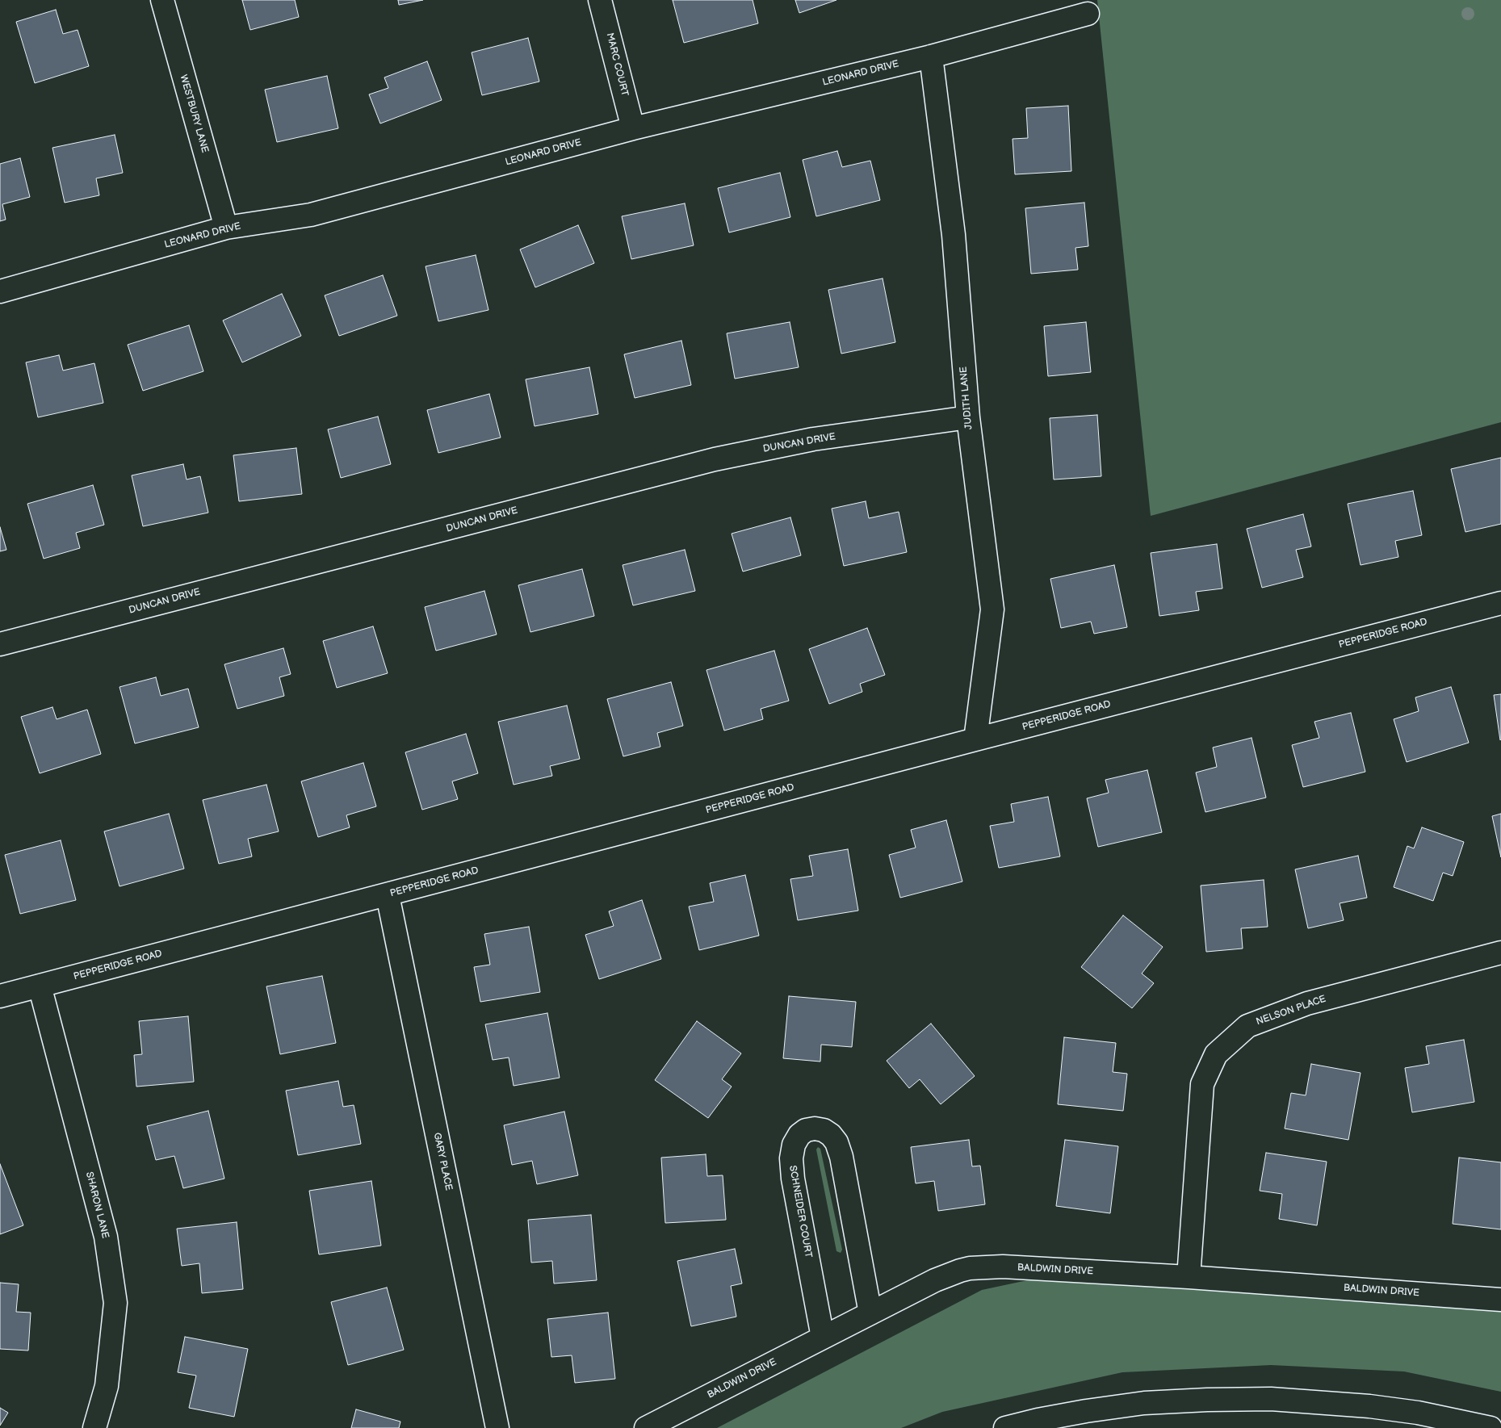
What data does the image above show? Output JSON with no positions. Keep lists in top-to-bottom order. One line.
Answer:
{"streets":{"main road":["MARC COURT","LEONARD DRIVE","WESTBURY LANE","JUDITH LANE","DUNCAN DRIVE","PEPPERIDGE ROAD","NELSON PLACE","GARY PLACE","SHARON LANE","SCHNEIDER COURT","BALDWIN DRIVE"]},"crossings":[["MARC COURT","LEONARD DRIVE"],["LEONARD DRIVE","WESTBURY LANE"],["LEONARD DRIVE","JUDITH LANE"],["JUDITH LANE","DUNCAN DRIVE"],["JUDITH LANE","PEPPERIDGE ROAD"],["PEPPERIDGE ROAD","GARY PLACE"],["PEPPERIDGE ROAD","SHARON LANE"],["NELSON PLACE","BALDWIN DRIVE"],["SCHNEIDER COURT","BALDWIN DRIVE"]]}
